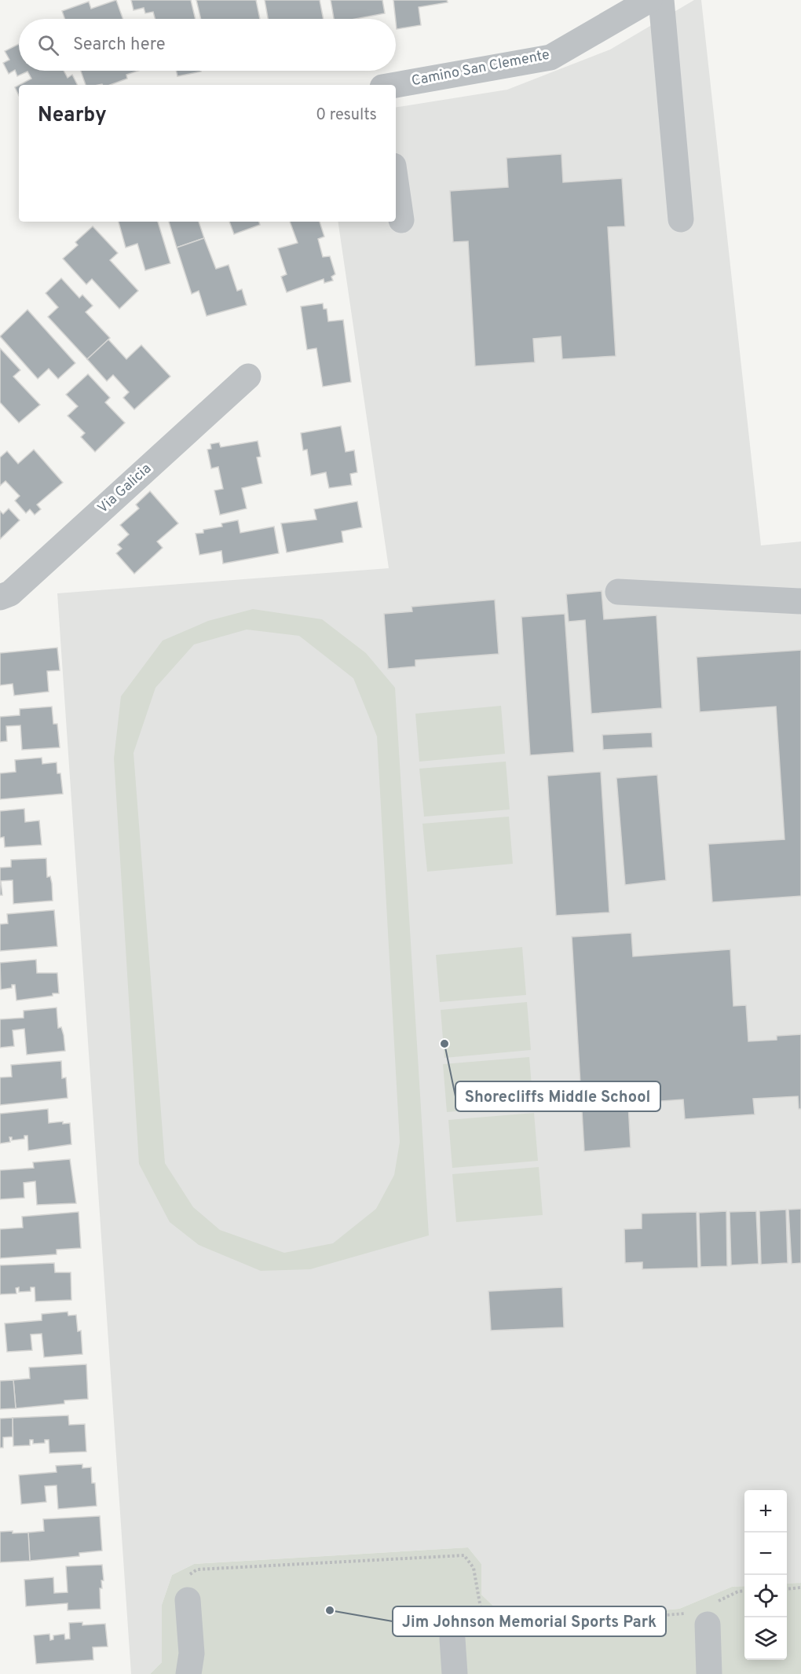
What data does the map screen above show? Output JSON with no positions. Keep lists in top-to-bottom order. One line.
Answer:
{"streets":{"street":["Camino San Clemente","Via Galicia"]},"places":["Shorecliffs Middle School","Jim Johnson Memorial Sports Park"],"page":{"search":"Search here","heading":["Nearby","0 results"],"map_buttons":["+","−"]}}
